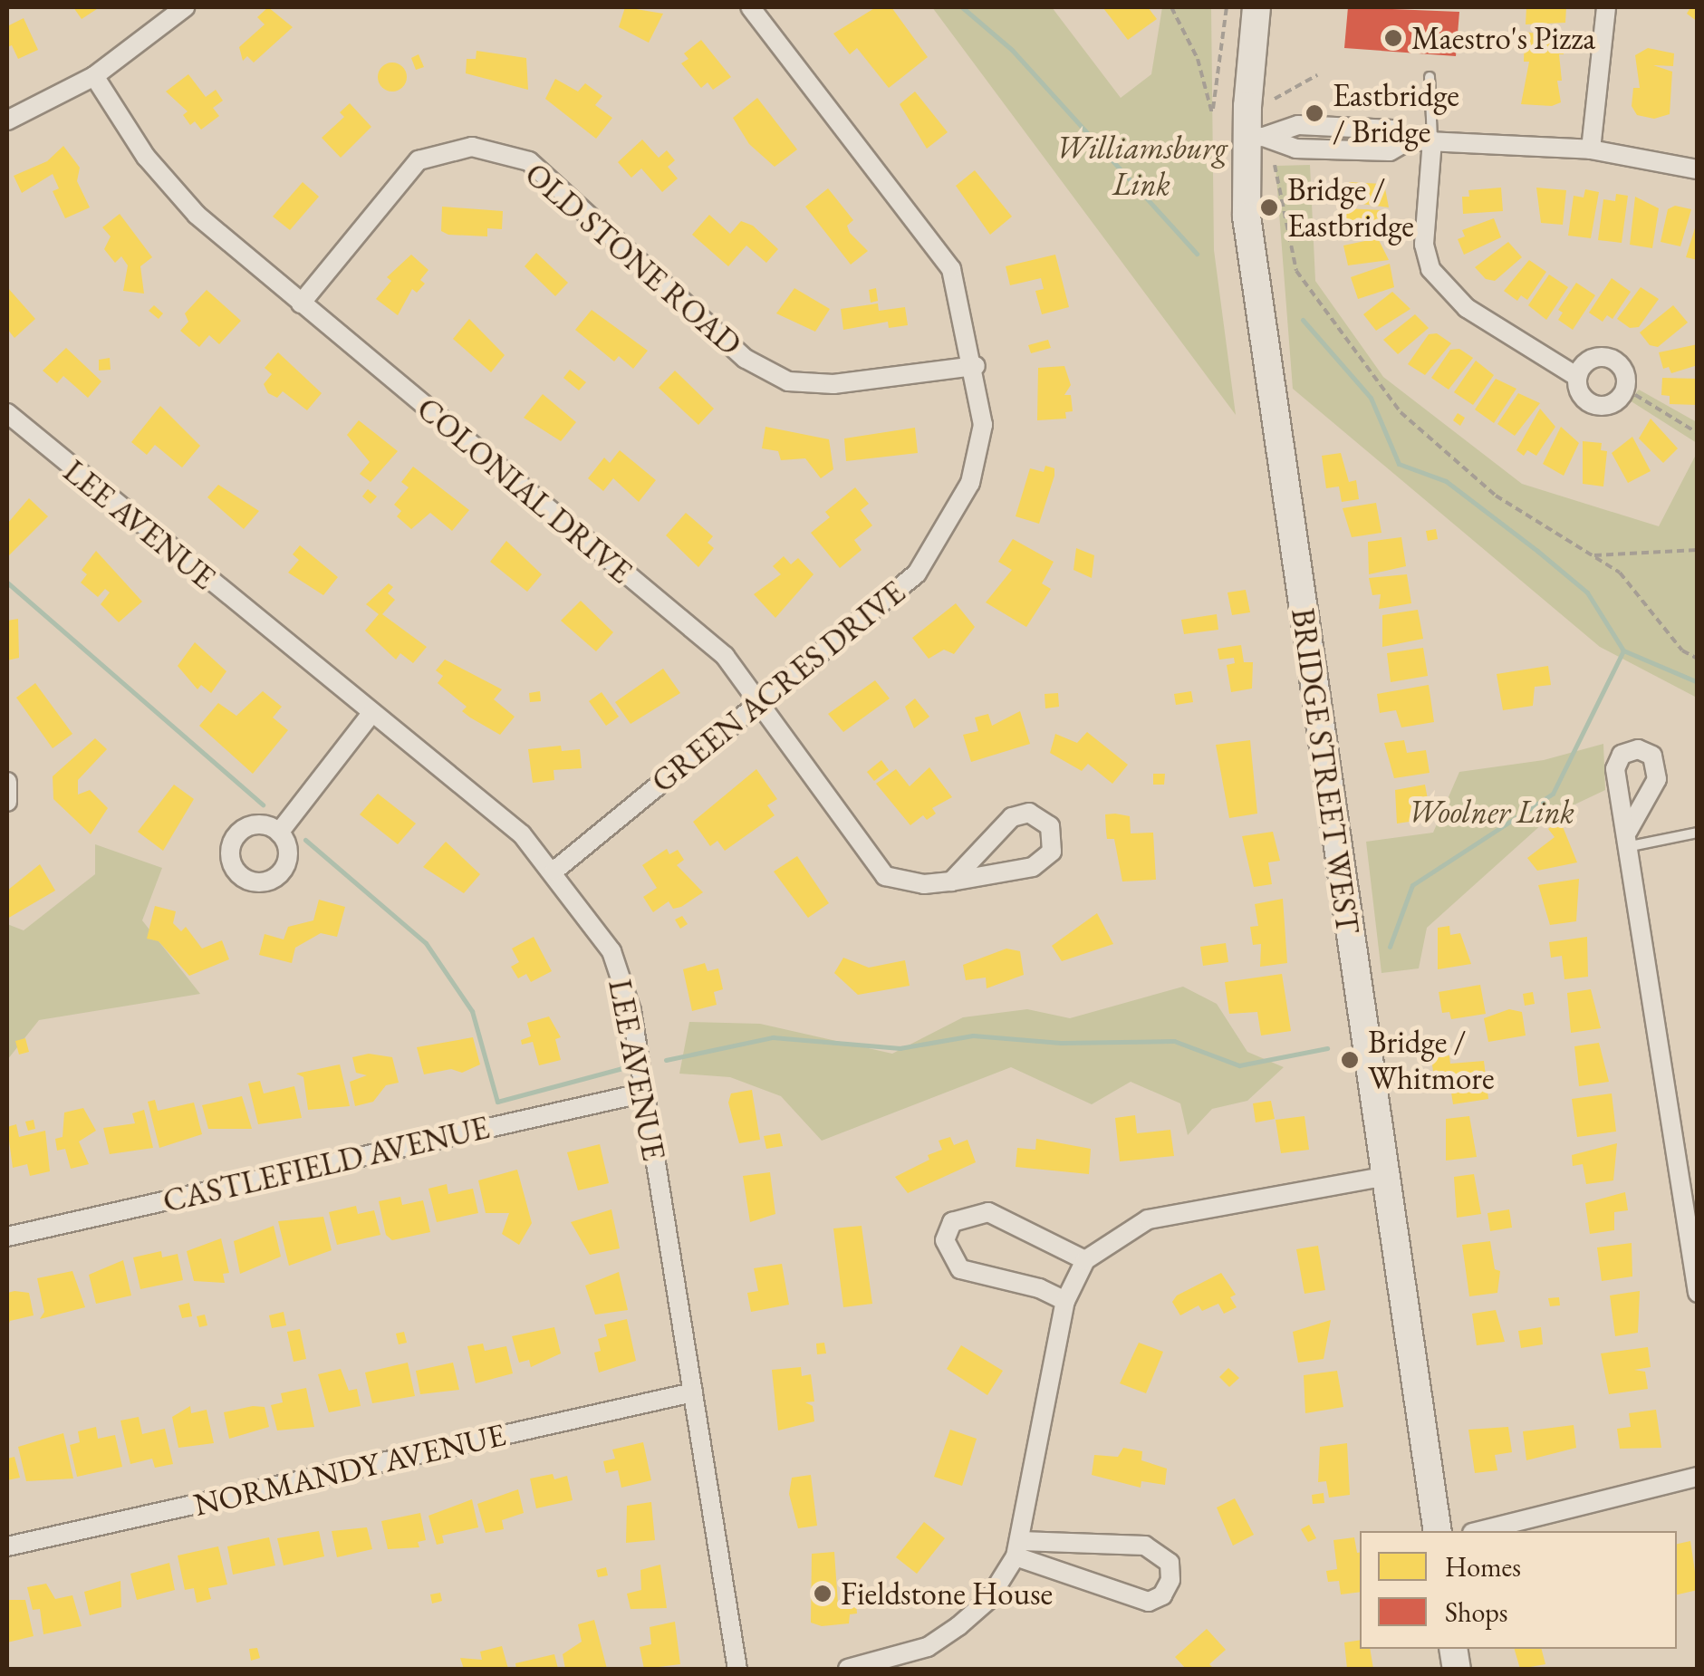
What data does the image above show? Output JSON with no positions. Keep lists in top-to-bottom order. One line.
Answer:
{"streets":{"main road":["BRIDGE STREET WEST"],"street":["OLD STONE ROAD","COLONIAL DRIVE","LEE AVENUE","GREEN ACRES DRIVE","CASTLEFIELD AVENUE","NORMANDY AVENUE"]},"crossings":[["OLD STONE ROAD","COLONIAL DRIVE"],["OLD STONE ROAD","GREEN ACRES DRIVE"],["COLONIAL DRIVE","GREEN ACRES DRIVE"],["LEE AVENUE","GREEN ACRES DRIVE"],["LEE AVENUE","CASTLEFIELD AVENUE"],["LEE AVENUE","NORMANDY AVENUE"]],"parks":["Williamsburg Link","Woolner Link"],"places":["Maestro's Pizza","Eastbridge / Bridge","Bridge / Eastbridge","Bridge / Whitmore","Fieldstone House"],"legend":["Homes","Shops"]}
